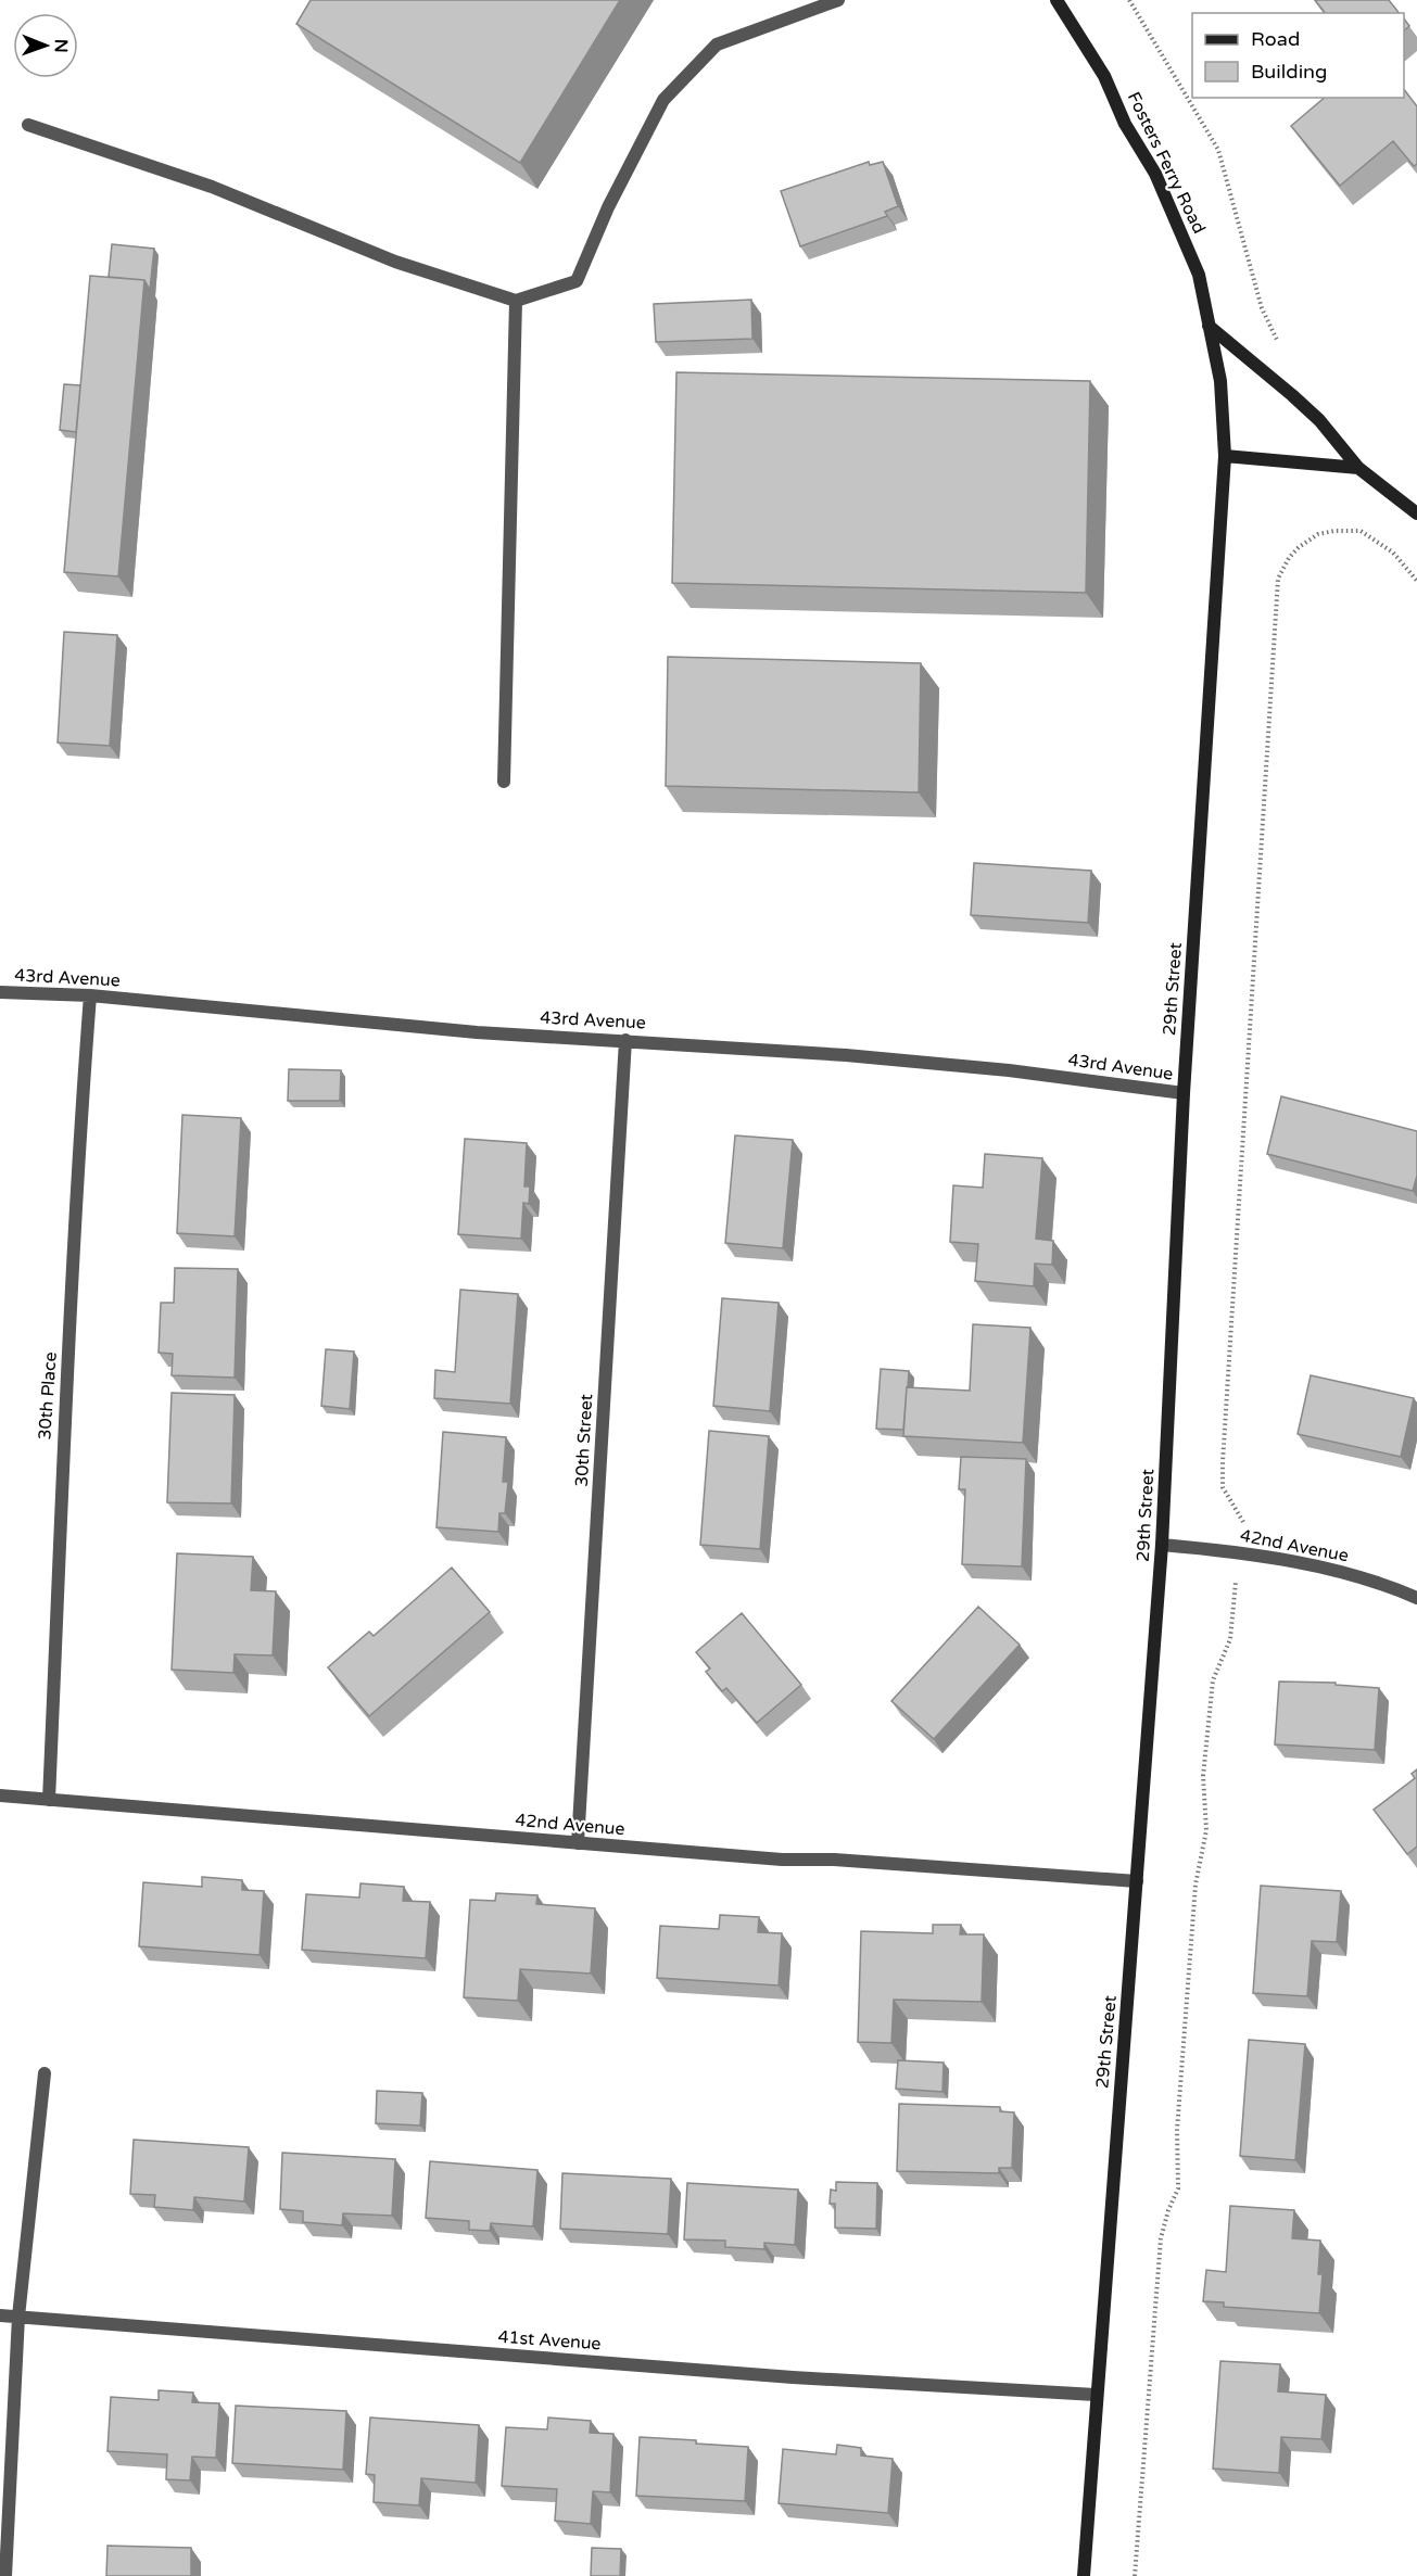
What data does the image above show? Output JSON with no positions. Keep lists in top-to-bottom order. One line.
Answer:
{"streets":{"street":["Fosters Ferry Road","43rd Avenue","29th Street","30th Place","30th Street","42nd Avenue","41st Avenue"]},"crossings":[["Fosters Ferry Road","29th Street"],["43rd Avenue","29th Street"],["43rd Avenue","30th Place"],["43rd Avenue","30th Street"],["29th Street","42nd Avenue"],["29th Street","41st Avenue"],["30th Place","42nd Avenue"],["30th Street","42nd Avenue"]],"legend":["Road","Building"],"north":"right"}
